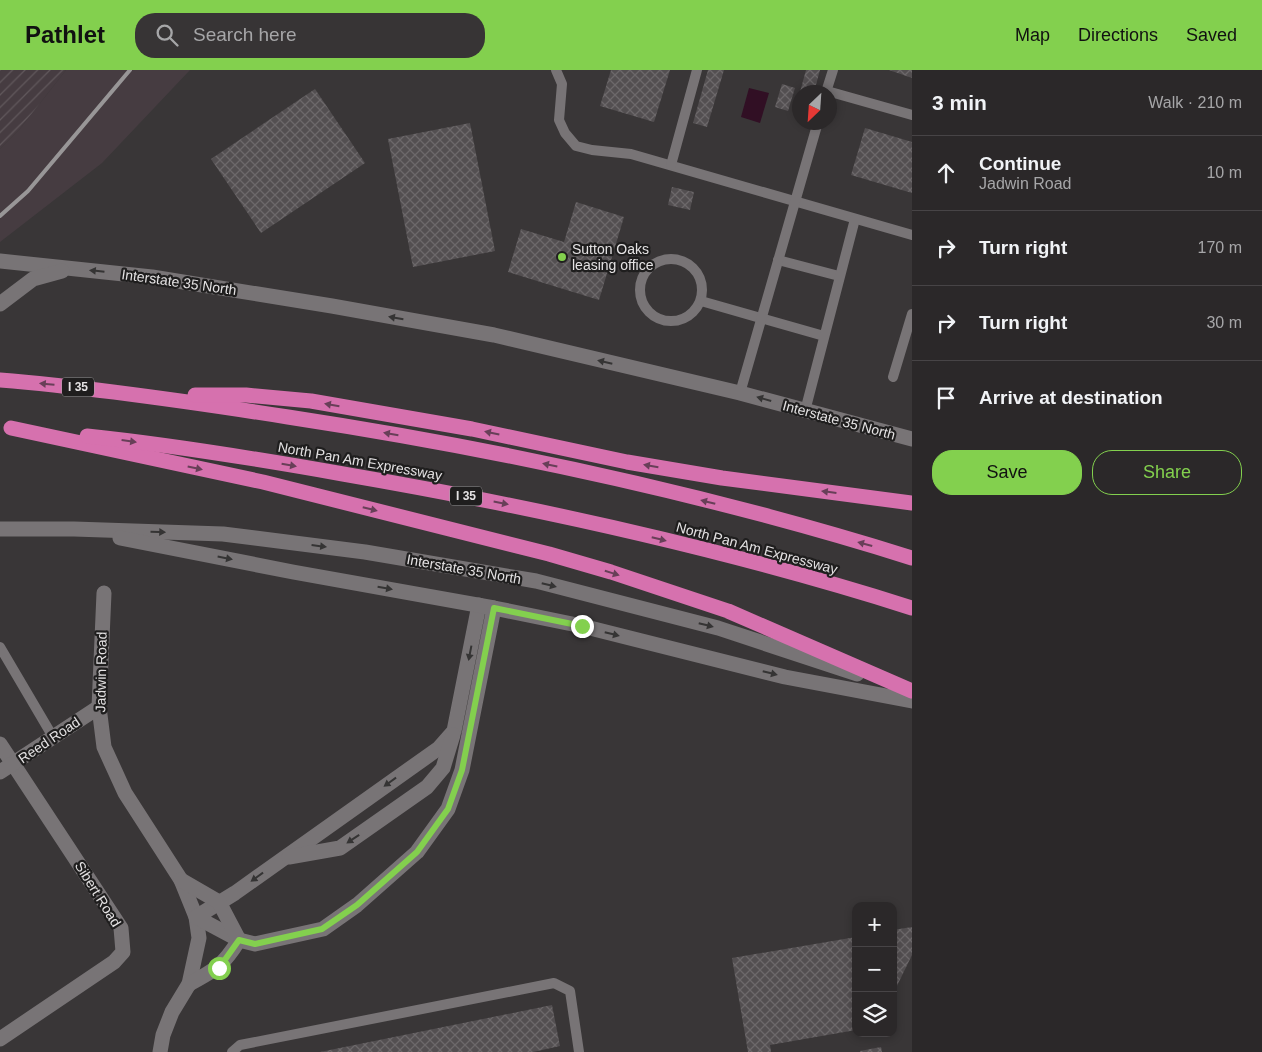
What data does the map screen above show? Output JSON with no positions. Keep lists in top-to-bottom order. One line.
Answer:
{"streets":{"highway":["I 35","North Pan Am Expressway"],"main road":["Interstate 35 North","Jadwin Road","Reed Road","Sibert Road"]},"crossings":[["Jadwin Road","Reed Road"],["Reed Road","Sibert Road"]],"places":["Sutton Oaks leasing office"],"north":"bottom left","page":{"header":"Pathlet","search":"Search here","nav":["Map","Directions","Saved"],"heading":["3 min","Walk · 210 m"],"list":[["Continue","Jadwin Road","10 m"],["Turn right","170 m"],["Turn right","30 m"],"Arrive at destination"],"buttons":["Save","Share"],"map_buttons":["+","−"]}}
